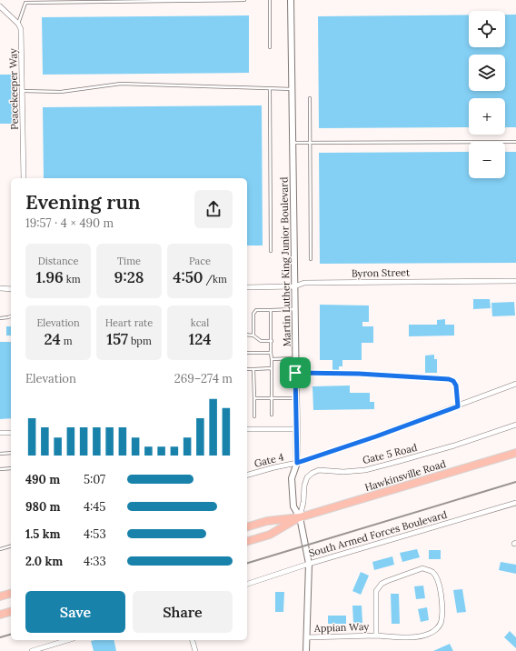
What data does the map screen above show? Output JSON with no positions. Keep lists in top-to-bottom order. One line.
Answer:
{"streets":{"main road":["Hawkinsville Road"],"street":["Peacekeeper Way","Martin Luther King Junior Boulevard","Byron Street","Gate 5 Road","Gate 4","South Armed Forces Boulevard","Appian Way"]},"crossings":[["Martin Luther King Junior Boulevard","Byron Street"],["Martin Luther King Junior Boulevard","Gate 5 Road"],["Martin Luther King Junior Boulevard","Gate 4"],["Martin Luther King Junior Boulevard","Hawkinsville Road"],["Martin Luther King Junior Boulevard","South Armed Forces Boulevard"],["Martin Luther King Junior Boulevard","Appian Way"],["Gate 5 Road","Hawkinsville Road"]],"page":{"map_buttons":["+","−"],"heading":["Evening run","19:57 · 4 × 490 m"],"stats":[["Distance","1.96 km"],["Time","9:28"],["Pace","4:50 /km"],["Elevation","24 m"],["Heart rate","157 bpm"],["kcal","124"]],"chart":["Elevation","269–274 m"],"list":[{"name":"490 m","note":"5:07"},{"name":"980 m","note":"4:45"},{"name":"1.5 km","note":"4:53"},{"name":"2.0 km","note":"4:33"}],"buttons":["Save","Share"]}}
